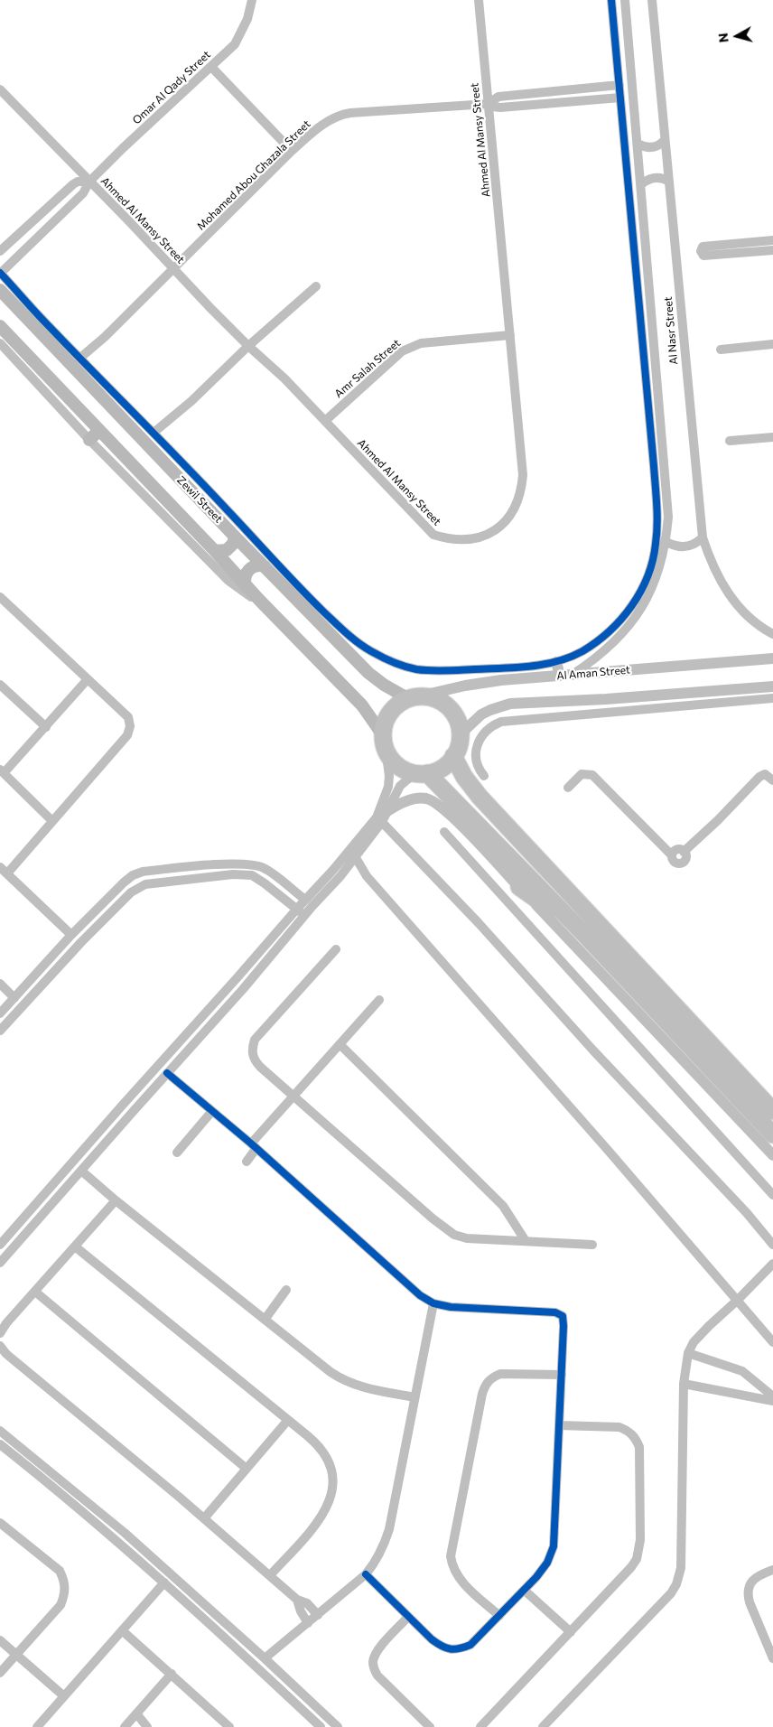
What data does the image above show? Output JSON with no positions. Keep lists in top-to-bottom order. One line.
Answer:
{"streets":{"main road":["Zewil Street"],"street":["Omar Al Qady Street","Ahmed Al Mansy Street","Mohamed Abou Ghazala Street","Al Nasr Street","Amr Salah Street","Al Aman Street"]},"crossings":[["Omar Al Qady Street","Ahmed Al Mansy Street"],["Ahmed Al Mansy Street","Mohamed Abou Ghazala Street"],["Ahmed Al Mansy Street","Amr Salah Street"],["Al Nasr Street","Al Aman Street"],["Zewil Street","Al Aman Street"]],"north":"left"}
